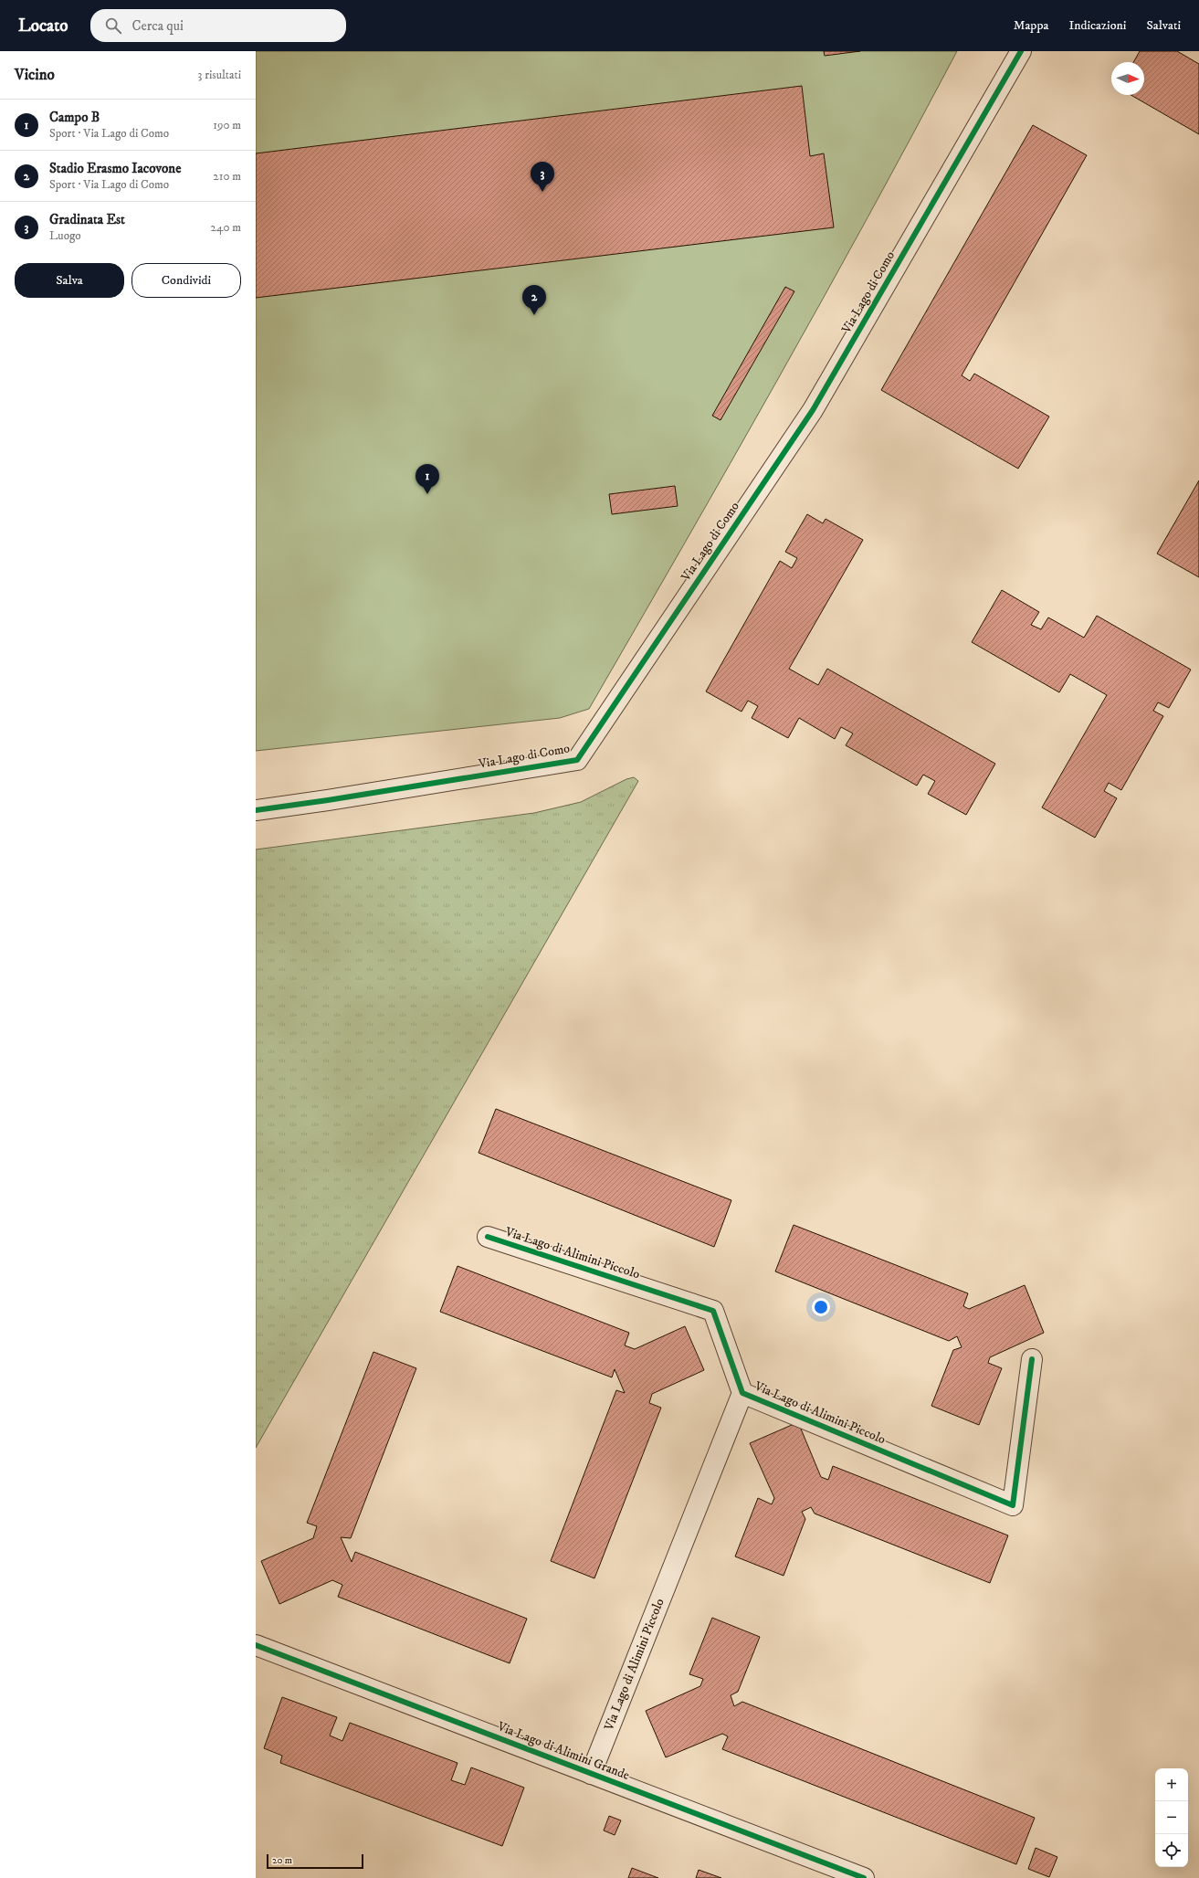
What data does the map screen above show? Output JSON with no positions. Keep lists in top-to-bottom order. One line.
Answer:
{"streets":{"street":["Via Lago di Como","Via Lago di Alimini Piccolo","Via Lago di Alimini Grande"]},"crossings":[["Via Lago di Alimini Piccolo","Via Lago di Alimini Grande"]],"scale_bar":"20 m","north":"right","page":{"header":"Locato","search":"Cerca qui","nav":["Mappa","Indicazioni","Salvati"],"heading":["Vicino","3 risultati"],"list":[{"mark":"1","name":"Campo B","note":"Sport · Via Lago di Como","value":"190 m"},{"mark":"2","name":"Stadio Erasmo Iacovone","note":"Sport · Via Lago di Como","value":"210 m"},{"mark":"3","name":"Gradinata Est","note":"Luogo","value":"240 m"}],"pins":["3","2","1"],"buttons":["Salva","Condividi"],"map_buttons":["+","−"],"scale":"20 m"}}
